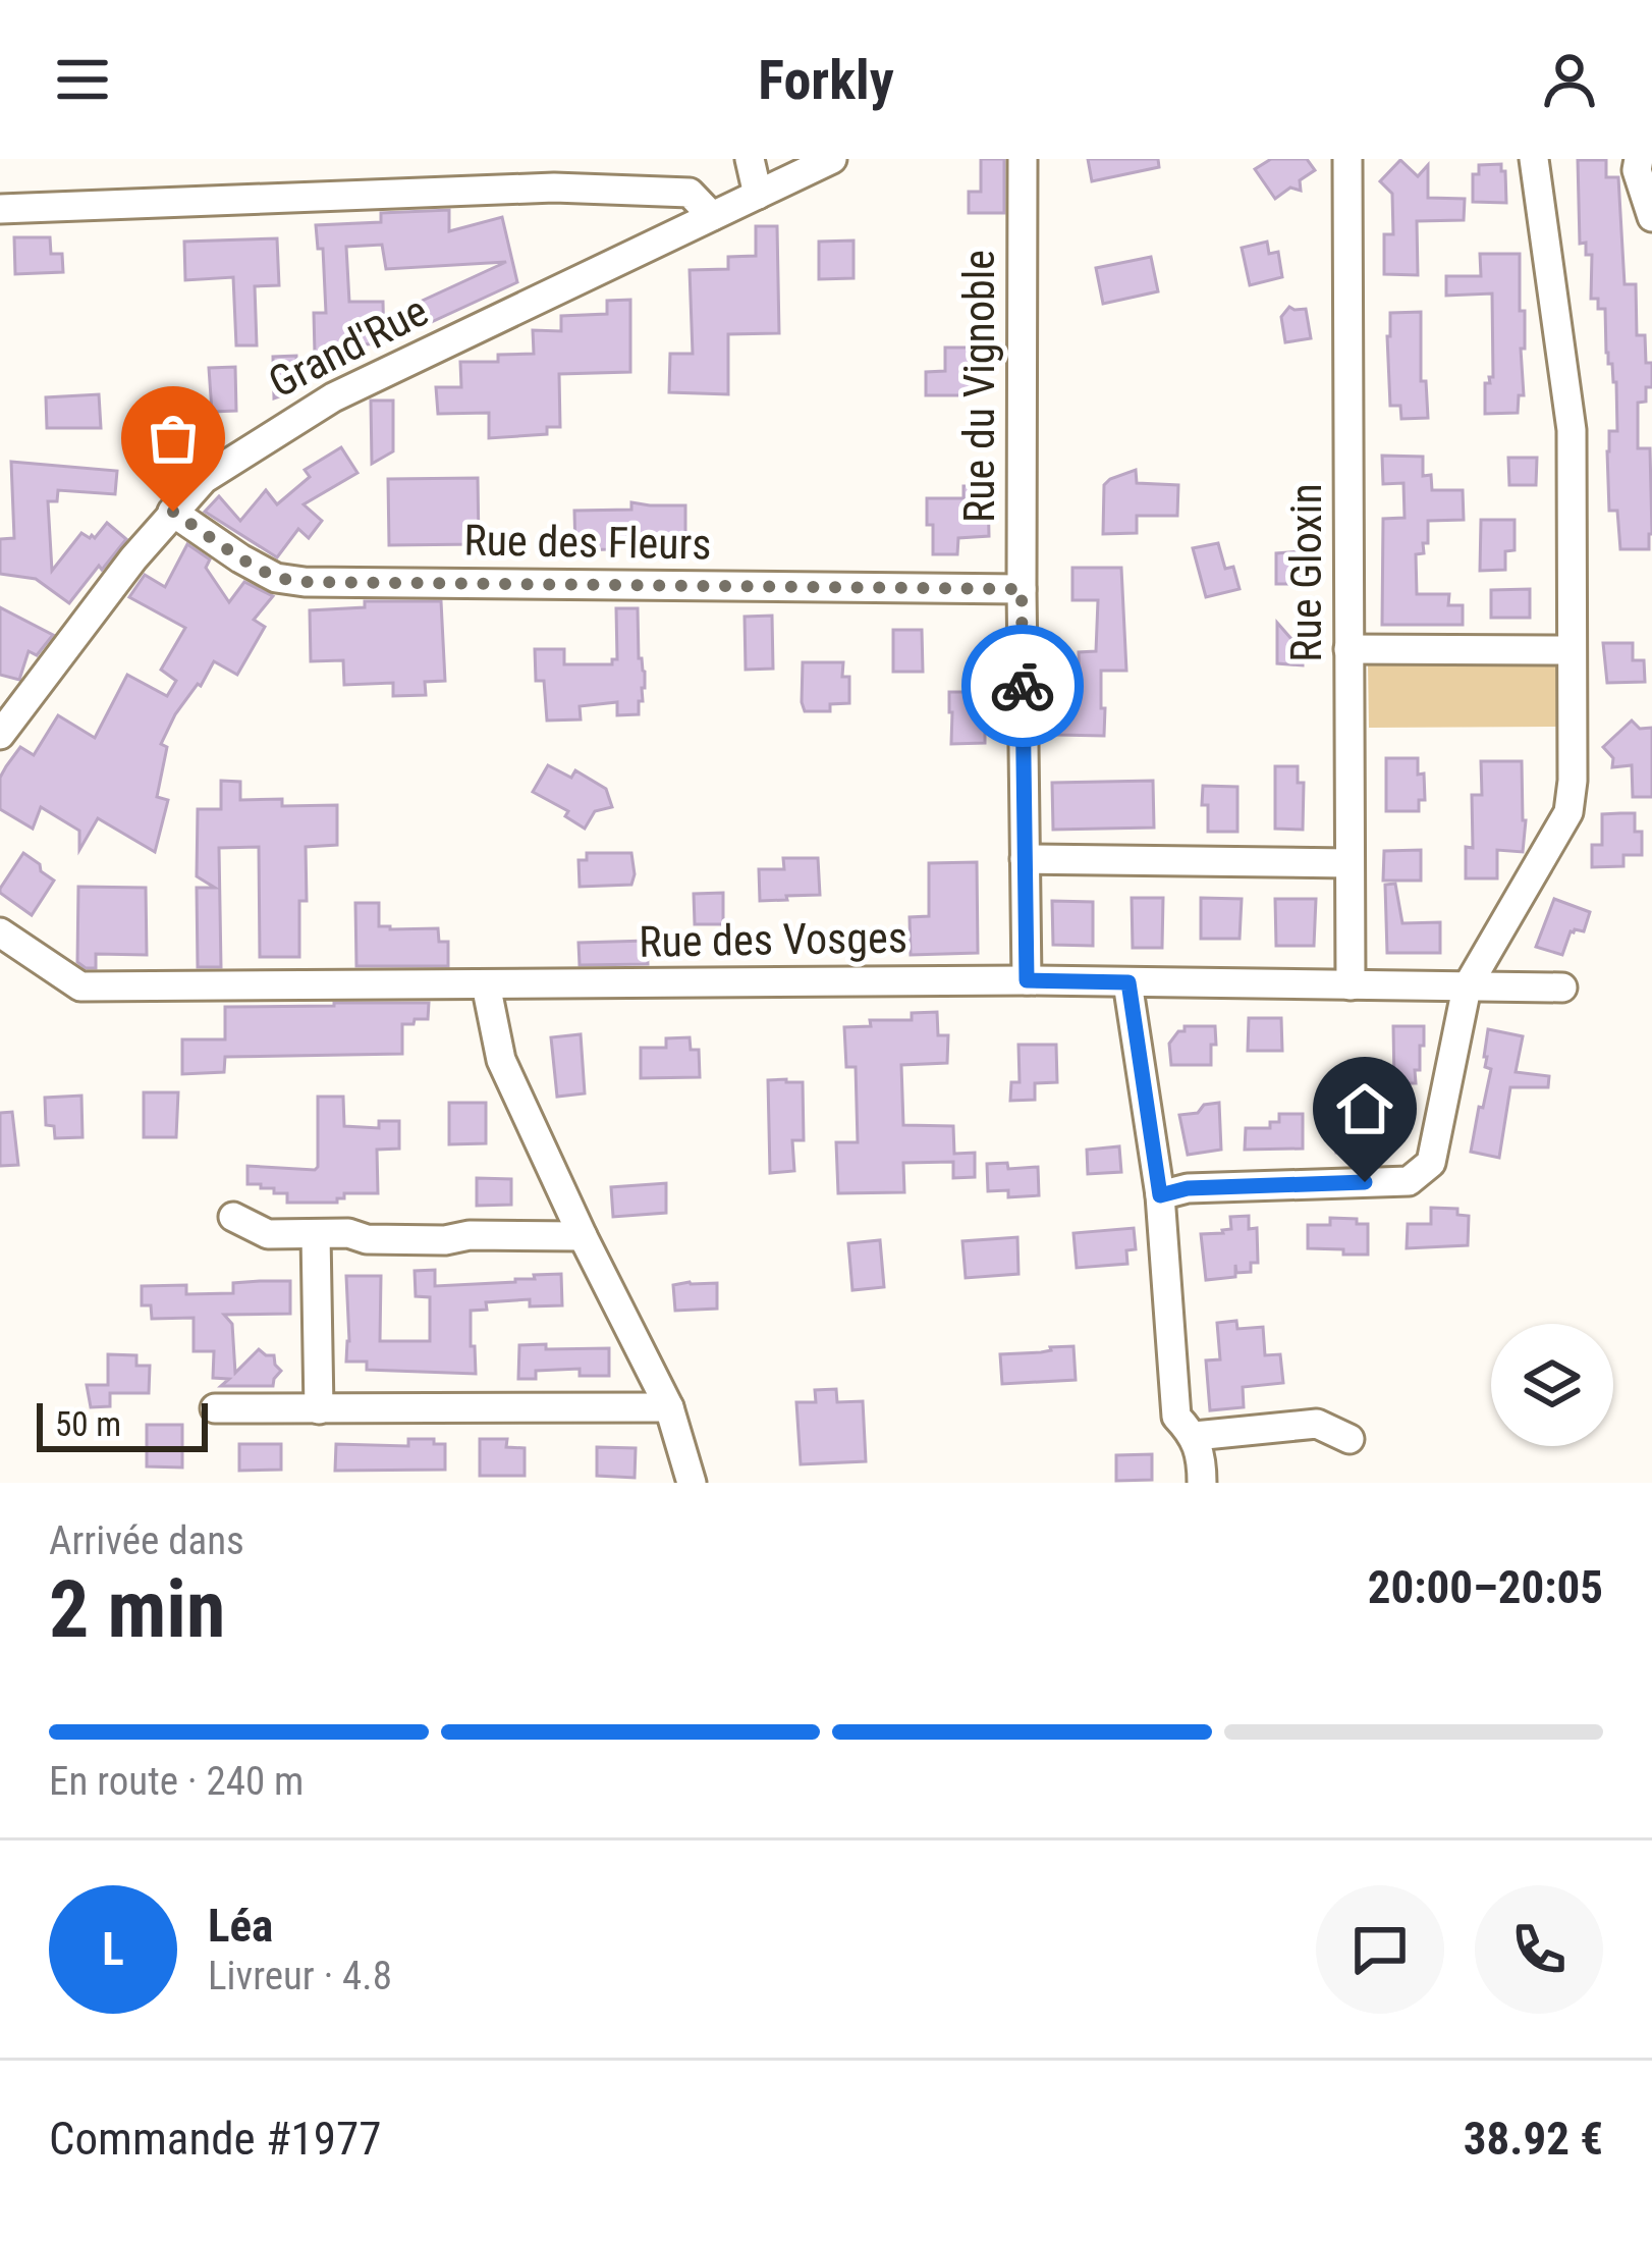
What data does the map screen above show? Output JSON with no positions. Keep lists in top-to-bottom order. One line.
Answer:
{"streets":{"street":["Grand'Rue","Rue du Vignoble","Rue des Fleurs","Rue Gloxin","Rue des Vosges"]},"crossings":[["Grand'Rue","Rue des Fleurs"],["Rue du Vignoble","Rue des Fleurs"],["Rue du Vignoble","Rue des Vosges"],["Rue Gloxin","Rue des Vosges"]],"scale_bar":"50 m","page":{"header":"Forkly","scale":"50 m","heading":["2 min","Arrivée dans","20:00–20:05"],"panel":["Léa","Livreur · 4.8","Commande #1977","38.92 €"],"bar":"En route · 240 m","round":"L"}}
